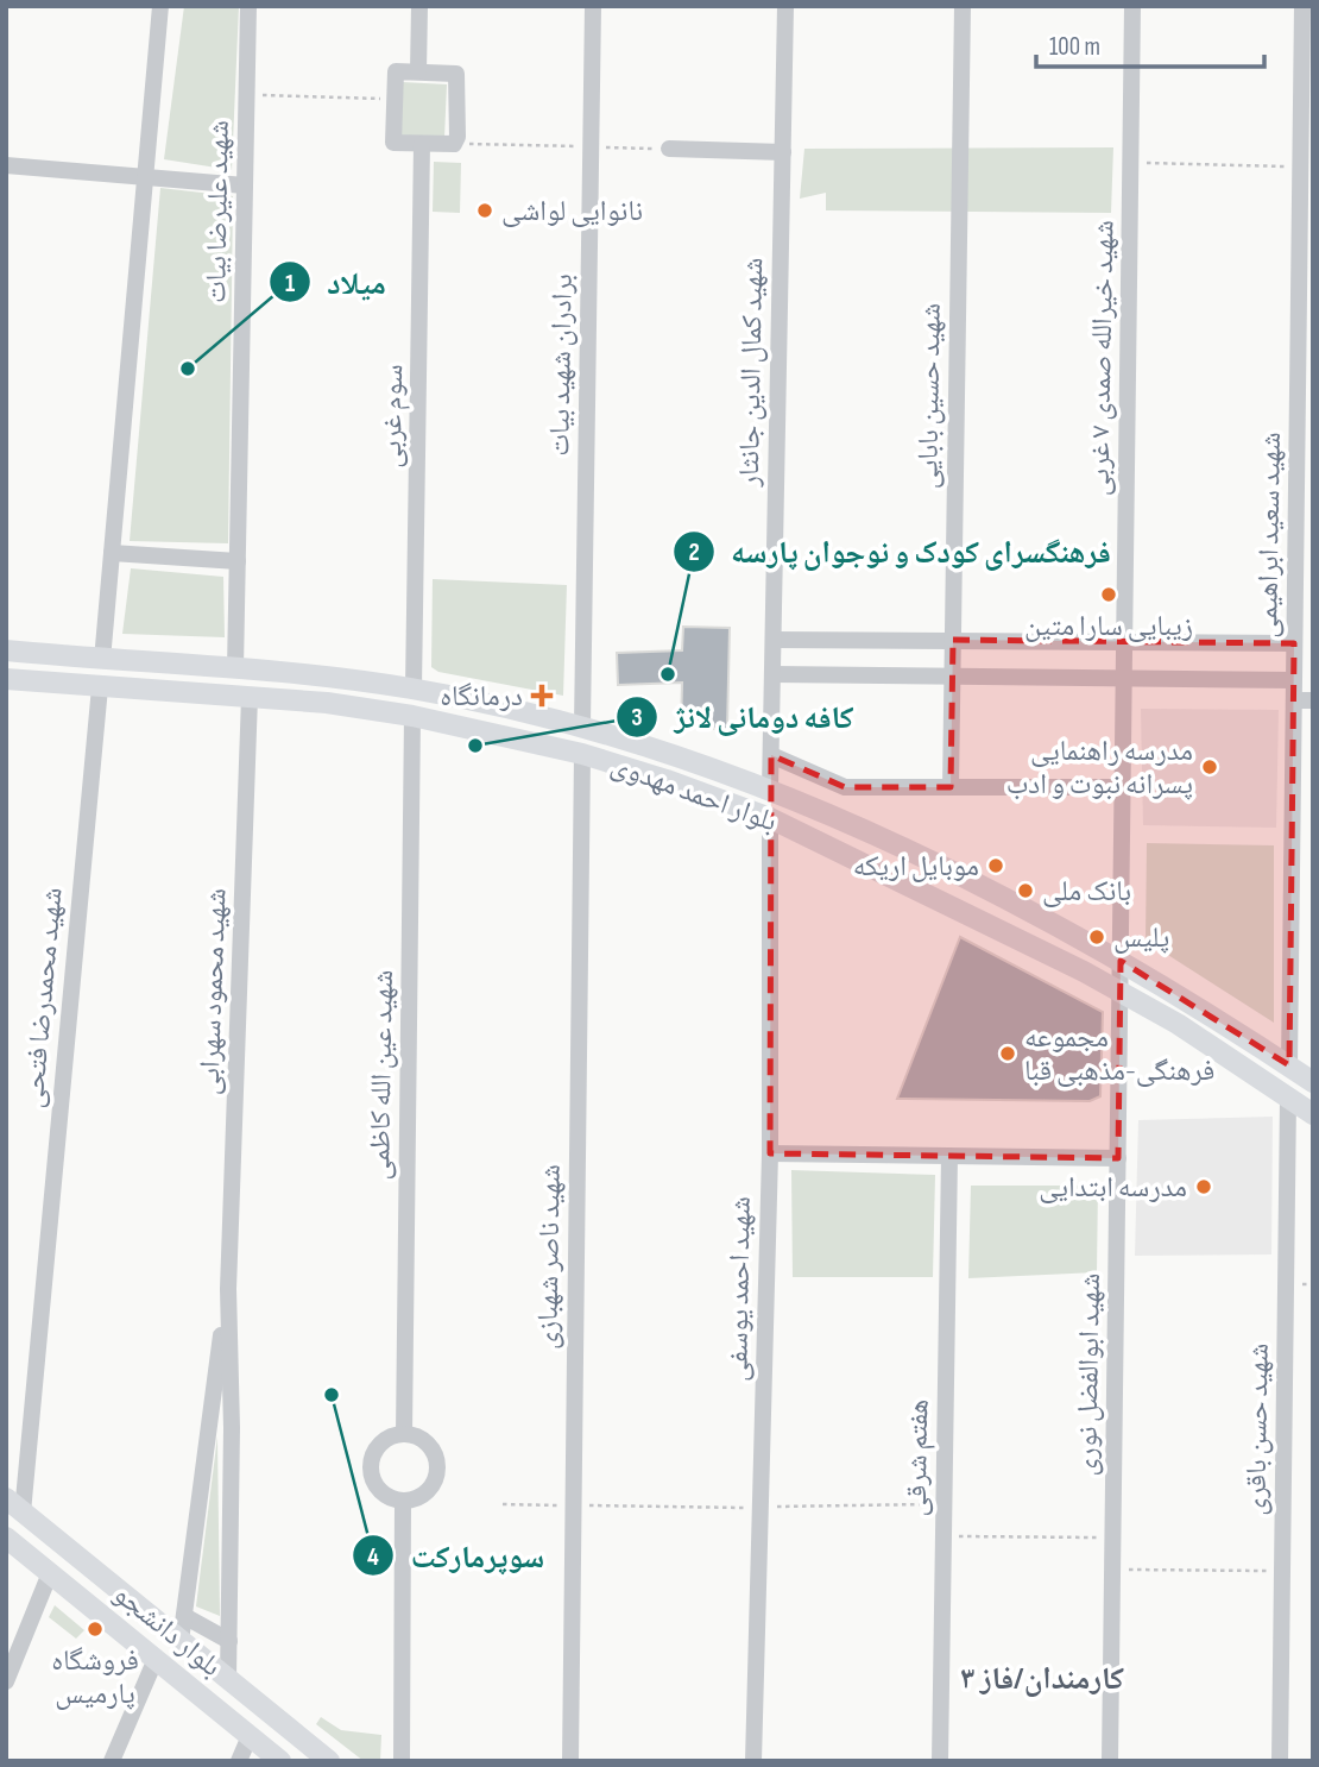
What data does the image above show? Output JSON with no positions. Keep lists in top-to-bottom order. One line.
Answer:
{"streets":{"main road":["بلوار احمد مهدوی","بلوار دانشجو"],"street":["شهید علیرضا بیات","شهید خیرالله صمدی ۷ غربی","برادران شهید بیات","شهید کمال الدین جانثار","شهید حسین بابایی","سوم غربی","شهید سعید ابراهیمی","شهید محمود سهرابی","شهید محمدرضا فتحی","شهید عین الله کاظمی","شهید ناصر شهبازی","شهید احمد یوسفی","شهید ابوالفضل نوری","شهید حسن باقری","هفتم شرقی"]},"crossings":[["شهید علیرضا بیات","بلوار احمد مهدوی"],["شهید خیرالله صمدی ۷ غربی","بلوار احمد مهدوی"],["شهید خیرالله صمدی ۷ غربی","شهید ابوالفضل نوری"],["برادران شهید بیات","بلوار احمد مهدوی"],["شهید کمال الدین جانثار","بلوار احمد مهدوی"],["سوم غربی","بلوار احمد مهدوی"],["شهید سعید ابراهیمی","بلوار احمد مهدوی"],["بلوار احمد مهدوی","شهید محمود سهرابی"],["بلوار احمد مهدوی","شهید محمدرضا فتحی"],["بلوار احمد مهدوی","شهید عین الله کاظمی"],["بلوار احمد مهدوی","شهید ناصر شهبازی"],["بلوار احمد مهدوی","شهید احمد یوسفی"],["بلوار احمد مهدوی","شهید ابوالفضل نوری"],["بلوار احمد مهدوی","شهید حسن باقری"],["شهید محمود سهرابی","بلوار دانشجو"],["شهید محمدرضا فتحی","بلوار دانشجو"]],"districts":["کارمندان/فاز ۳"],"places":{"other":["نانوایی لواشی","میلاد","زیبایی سارا متین","فرهنگسرای کودک و نوجوان پارسه","کافه دومانی لانژ","مدرسه راهنمایی پسرانه نبوت و ادب","موبایل اریکه","بانک ملی","پلیس","مجموعه فرهنگی-مذهبی قبا","مدرسه ابتدایی","سوپرمارکت","فروشگاه پارمیس"],"health":["درمانگاه"]},"scale_bar":"100 m"}
